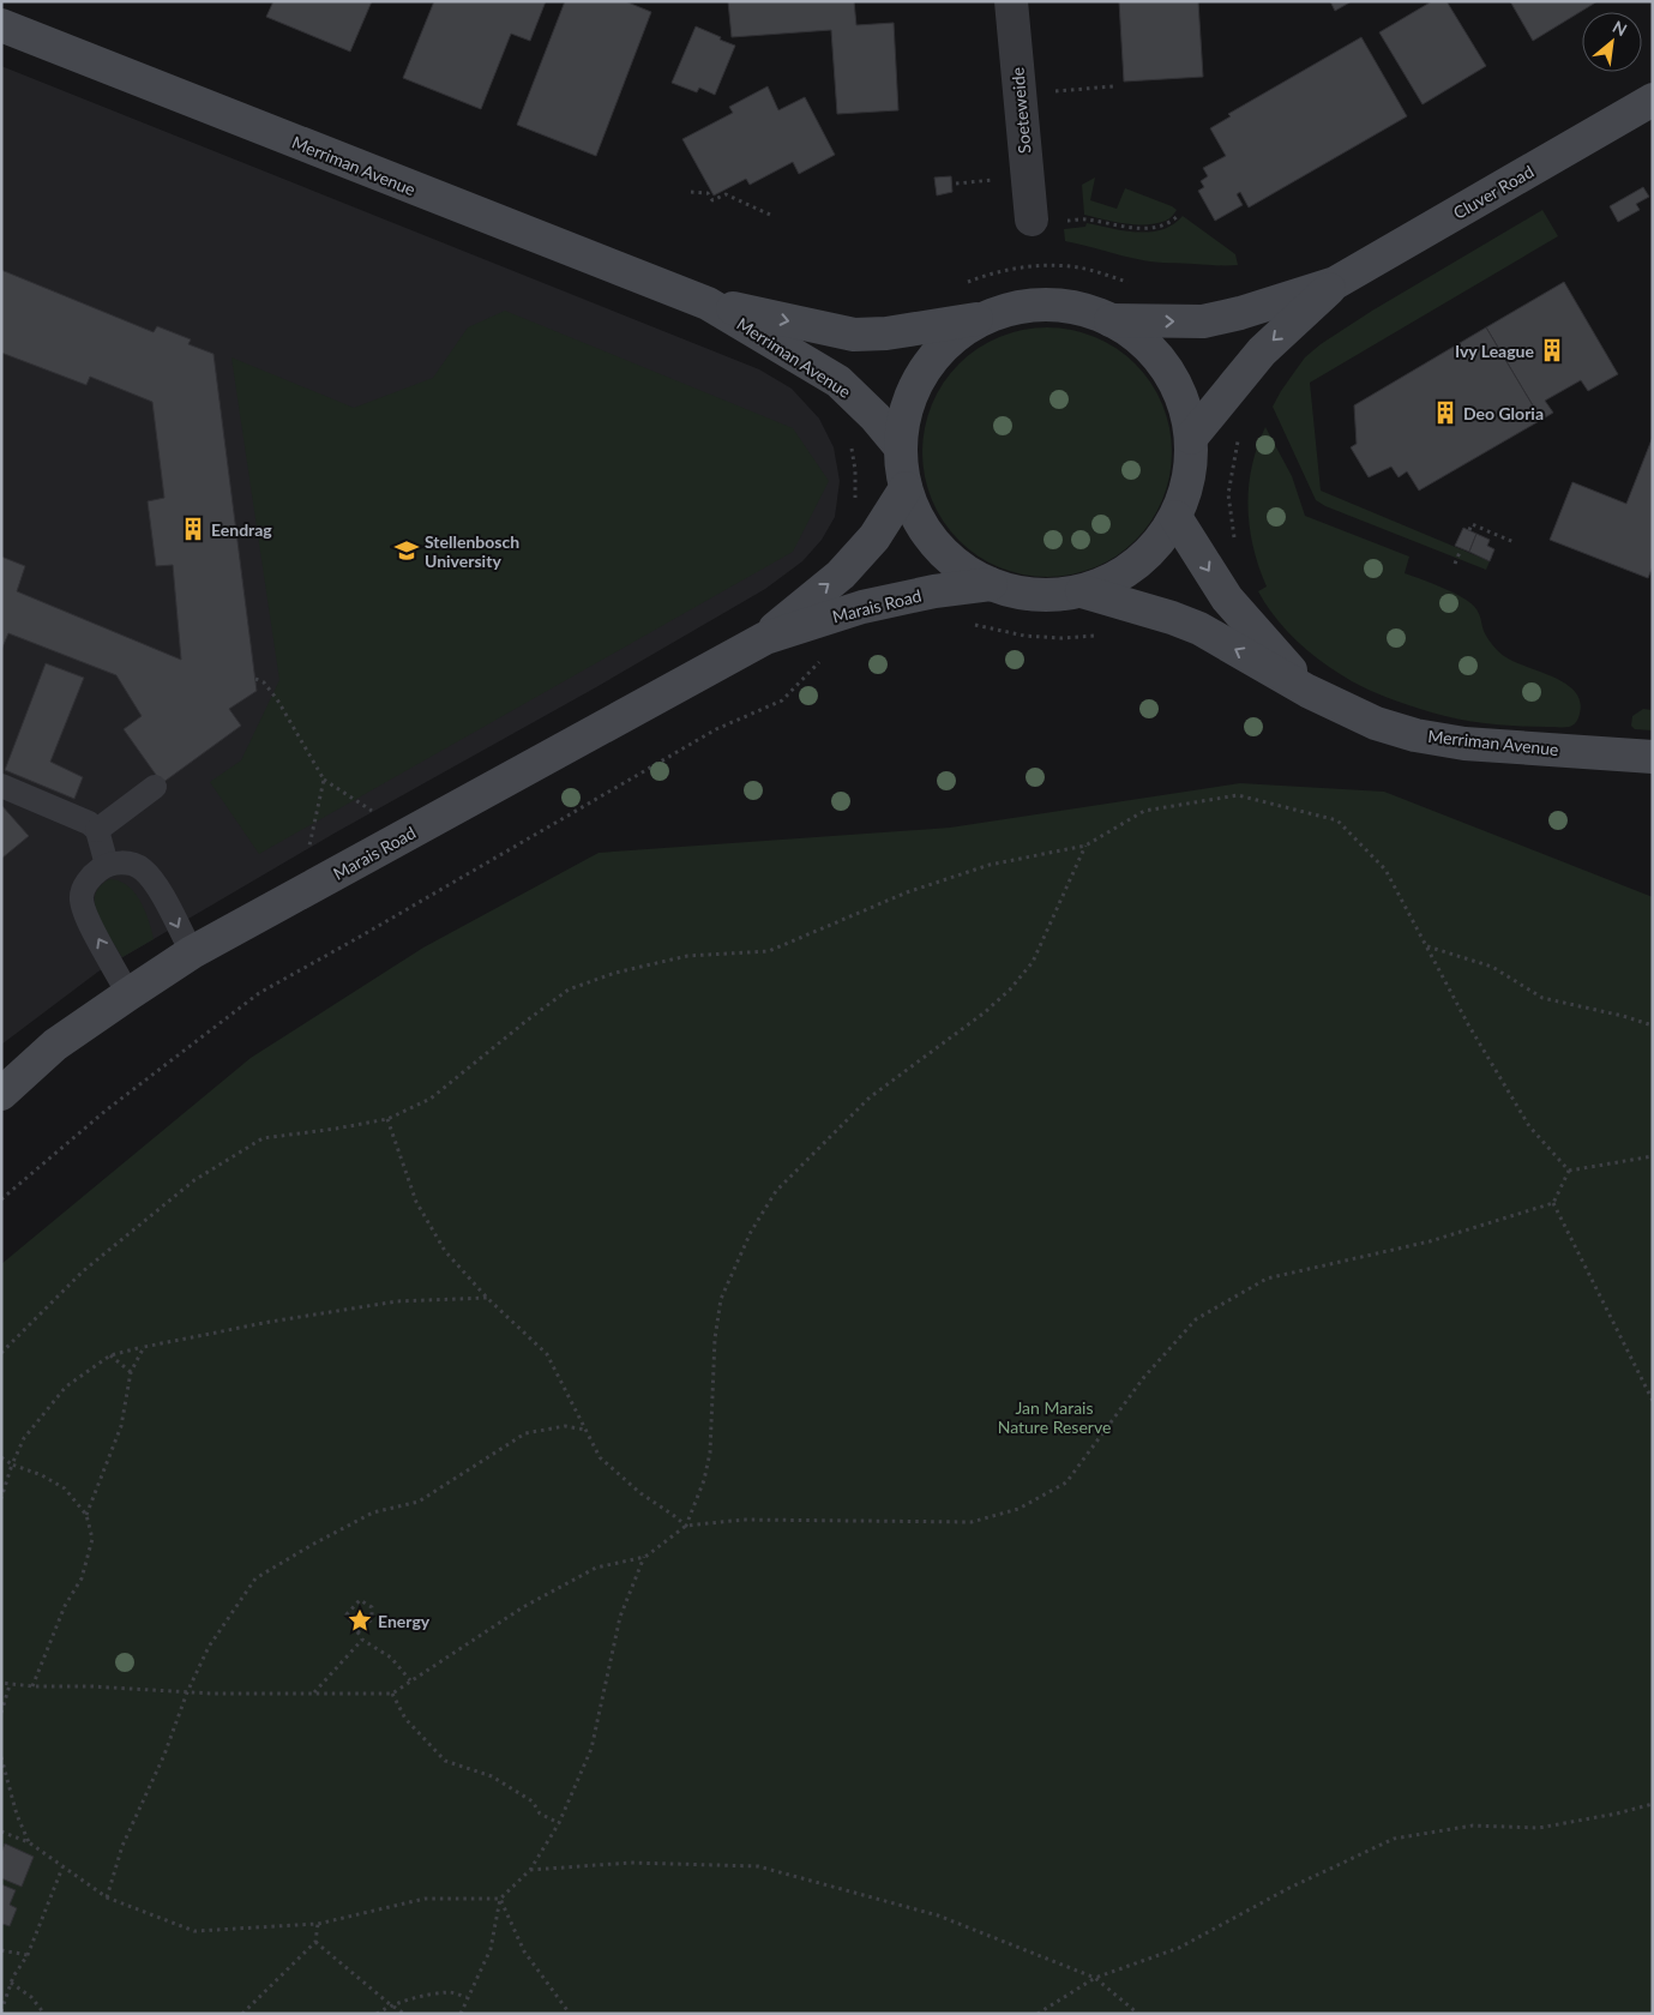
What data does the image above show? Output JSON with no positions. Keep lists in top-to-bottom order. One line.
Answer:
{"streets":{"street":["Soeteweide","Merriman Avenue","Cluver Road","Marais Road"]},"parks":["Jan Marais Nature Reserve"],"places":{"building":["Ivy League","Deo Gloria","Eendrag"],"school or university":["Stellenbosch University"],"place":["Energy"]},"north":"top right"}
